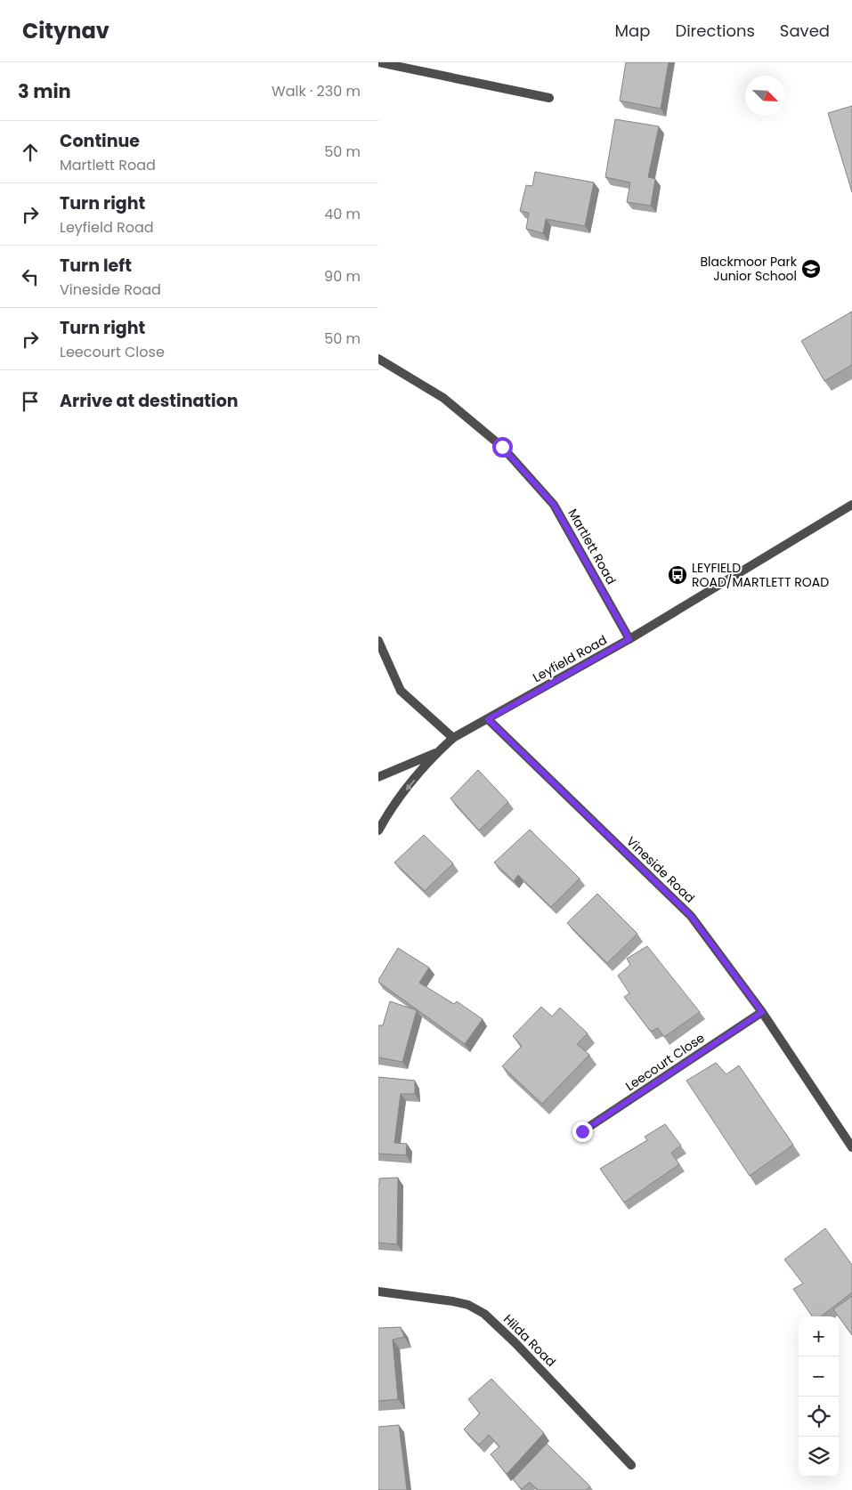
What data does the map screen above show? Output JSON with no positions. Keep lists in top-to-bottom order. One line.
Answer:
{"streets":{"street":["Martlett Road","Leyfield Road","Vineside Road","Leecourt Close","Hilda Road"]},"crossings":[["Martlett Road","Leyfield Road"],["Leyfield Road","Vineside Road"],["Vineside Road","Leecourt Close"]],"places":{"school or university":["Blackmoor Park Junior School"],"bus stop":["LEYFIELD ROAD/MARTLETT ROAD"]},"north":"bottom right","page":{"header":"Citynav","nav":["Map","Directions","Saved"],"heading":["3 min","Walk · 230 m"],"list":[["Continue","Martlett Road","50 m"],["Turn right","Leyfield Road","40 m"],["Turn left","Vineside Road","90 m"],["Turn right","Leecourt Close","50 m"],"Arrive at destination"],"map_buttons":["+","−"]}}
